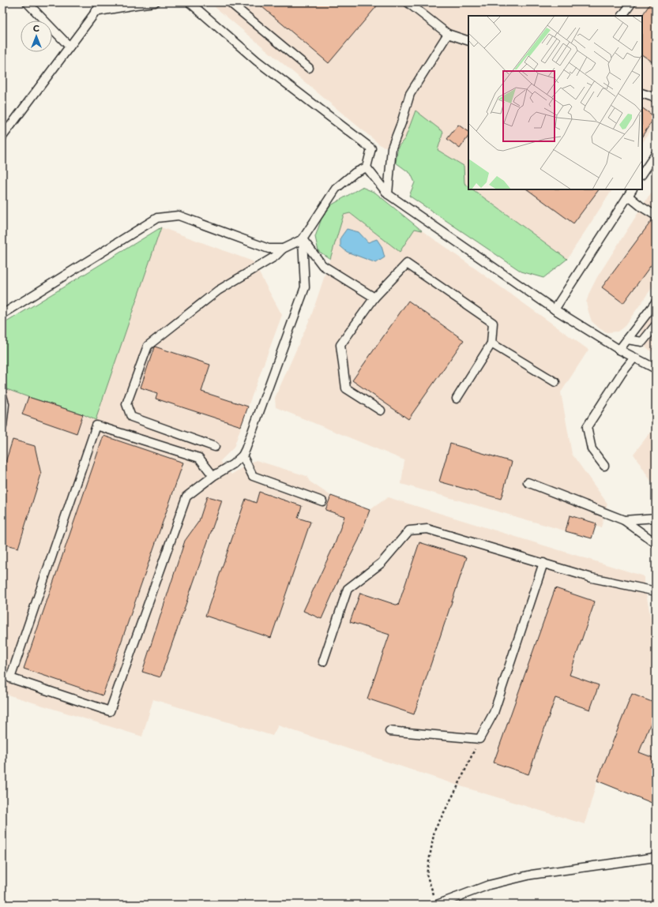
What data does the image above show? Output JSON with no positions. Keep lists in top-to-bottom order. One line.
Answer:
{"north":"top"}
